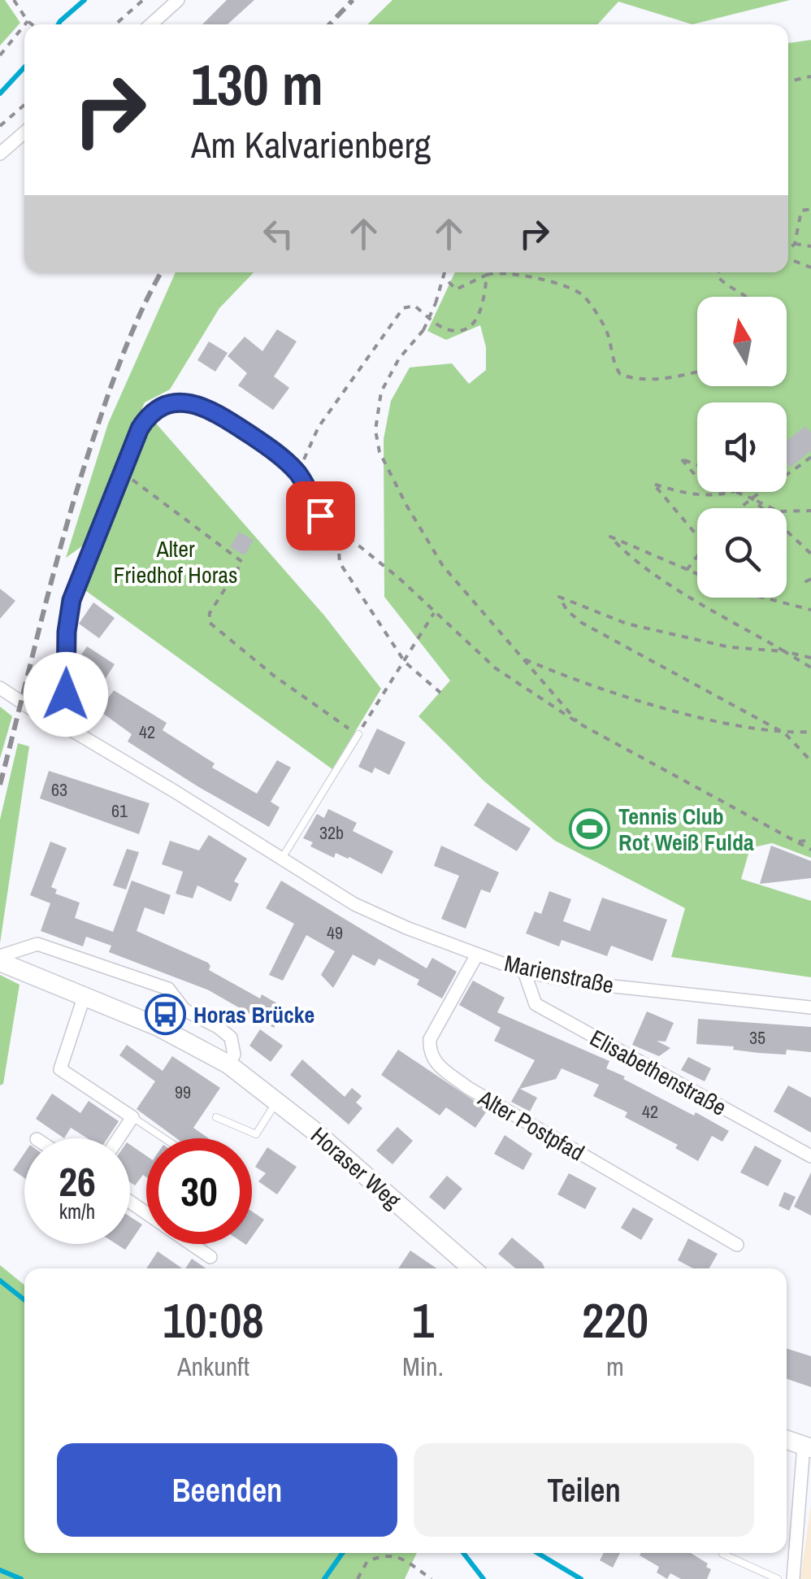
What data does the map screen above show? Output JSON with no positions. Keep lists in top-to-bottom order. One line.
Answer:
{"streets":{"main road":["Horaser Weg"],"street":["Marienstraße","Elisabethenstraße","Alter Postpfad"]},"crossings":[["Marienstraße","Elisabethenstraße"],["Marienstraße","Alter Postpfad"]],"parks":["Alter Friedhof Horas"],"places":{"sports":["Tennis Club Rot Weiß Fulda"],"bus stop":["Horas Brücke"]},"house_numbers":["42","63","61","32b","49","35","99","42"],"north":"top","page":{"turn":["130 m","Am Kalvarienberg"],"speed":"26 km/h","limit":"30","eta":["10:08","Ankunft","1","Min.","220","m"],"buttons":["Beenden","Teilen"]}}
